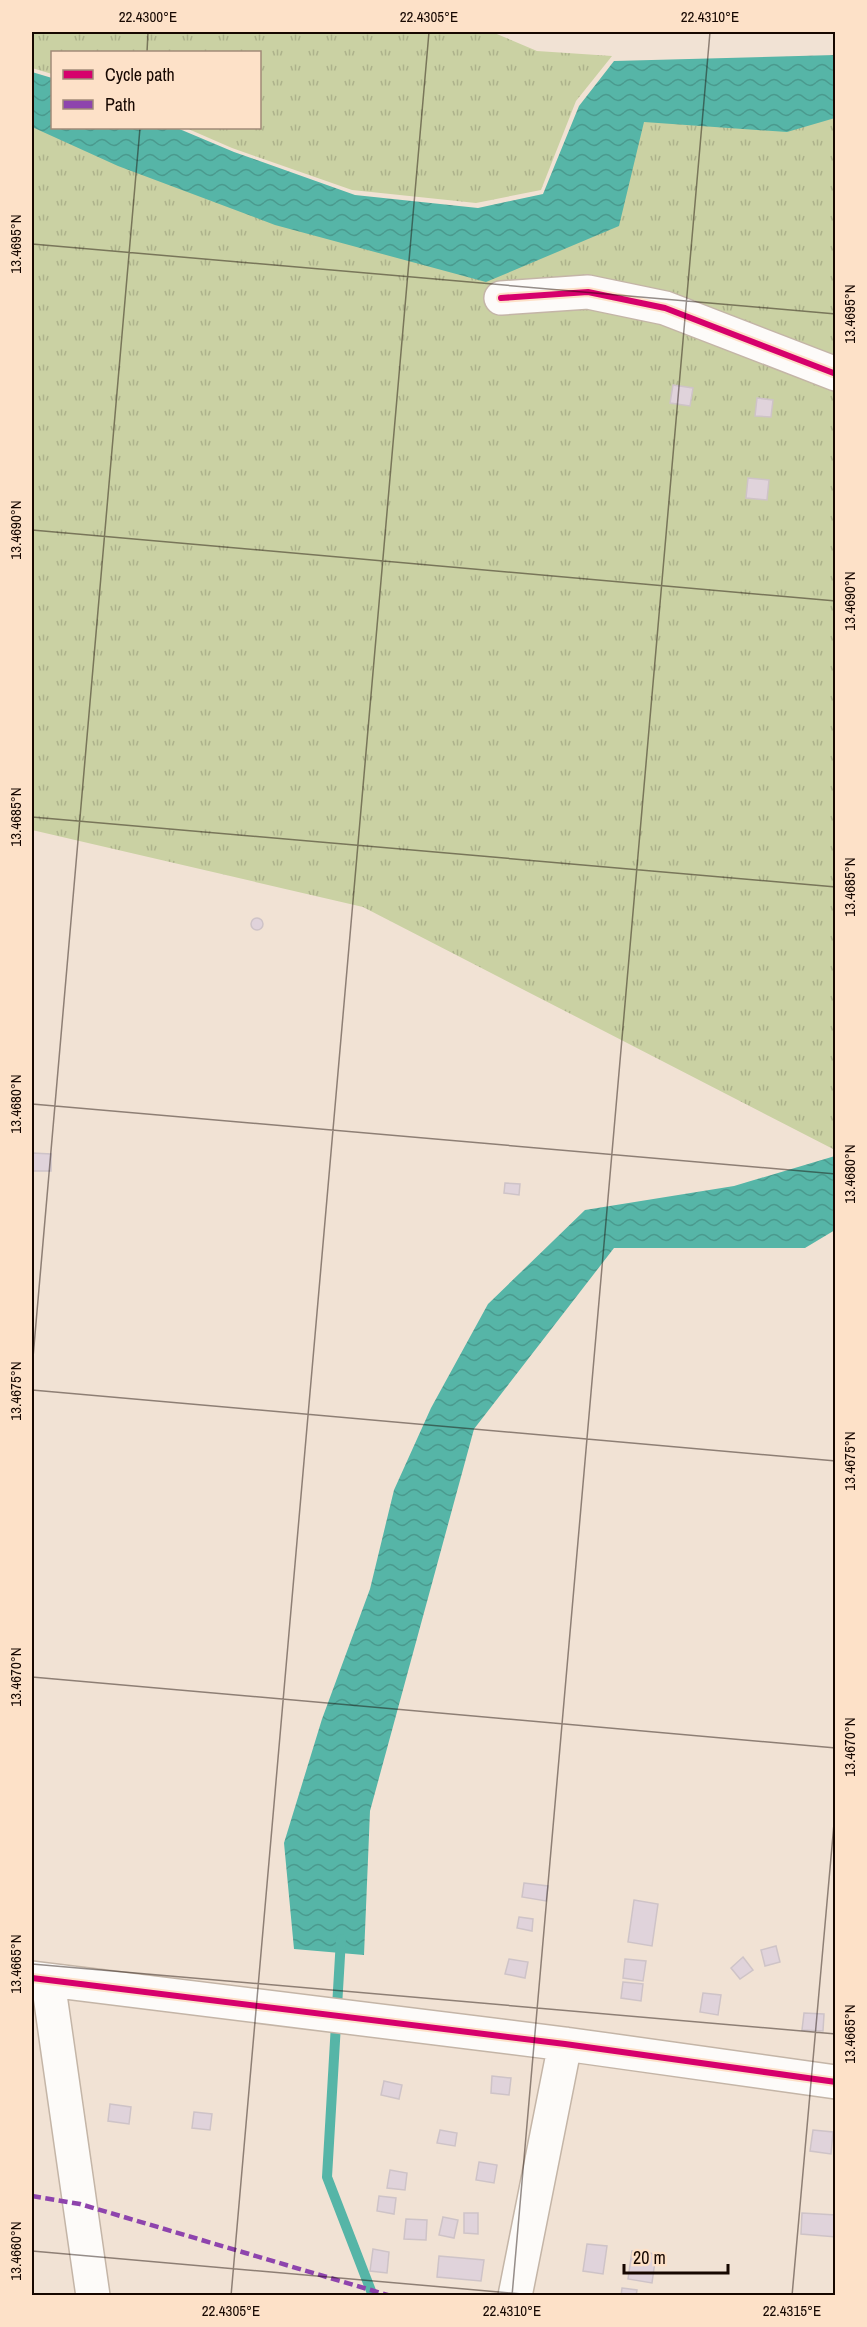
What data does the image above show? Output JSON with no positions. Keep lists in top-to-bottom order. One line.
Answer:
{"legend":["Cycle path","Path"],"scale_bar":"20 m","coordinates":["22.4300°E","22.4305°E","22.4310°E","13.4695°N","13.4690°N","13.4685°N","13.4680°N","13.4675°N","13.4670°N","13.4665°N","13.4660°N","22.4315°E"]}
